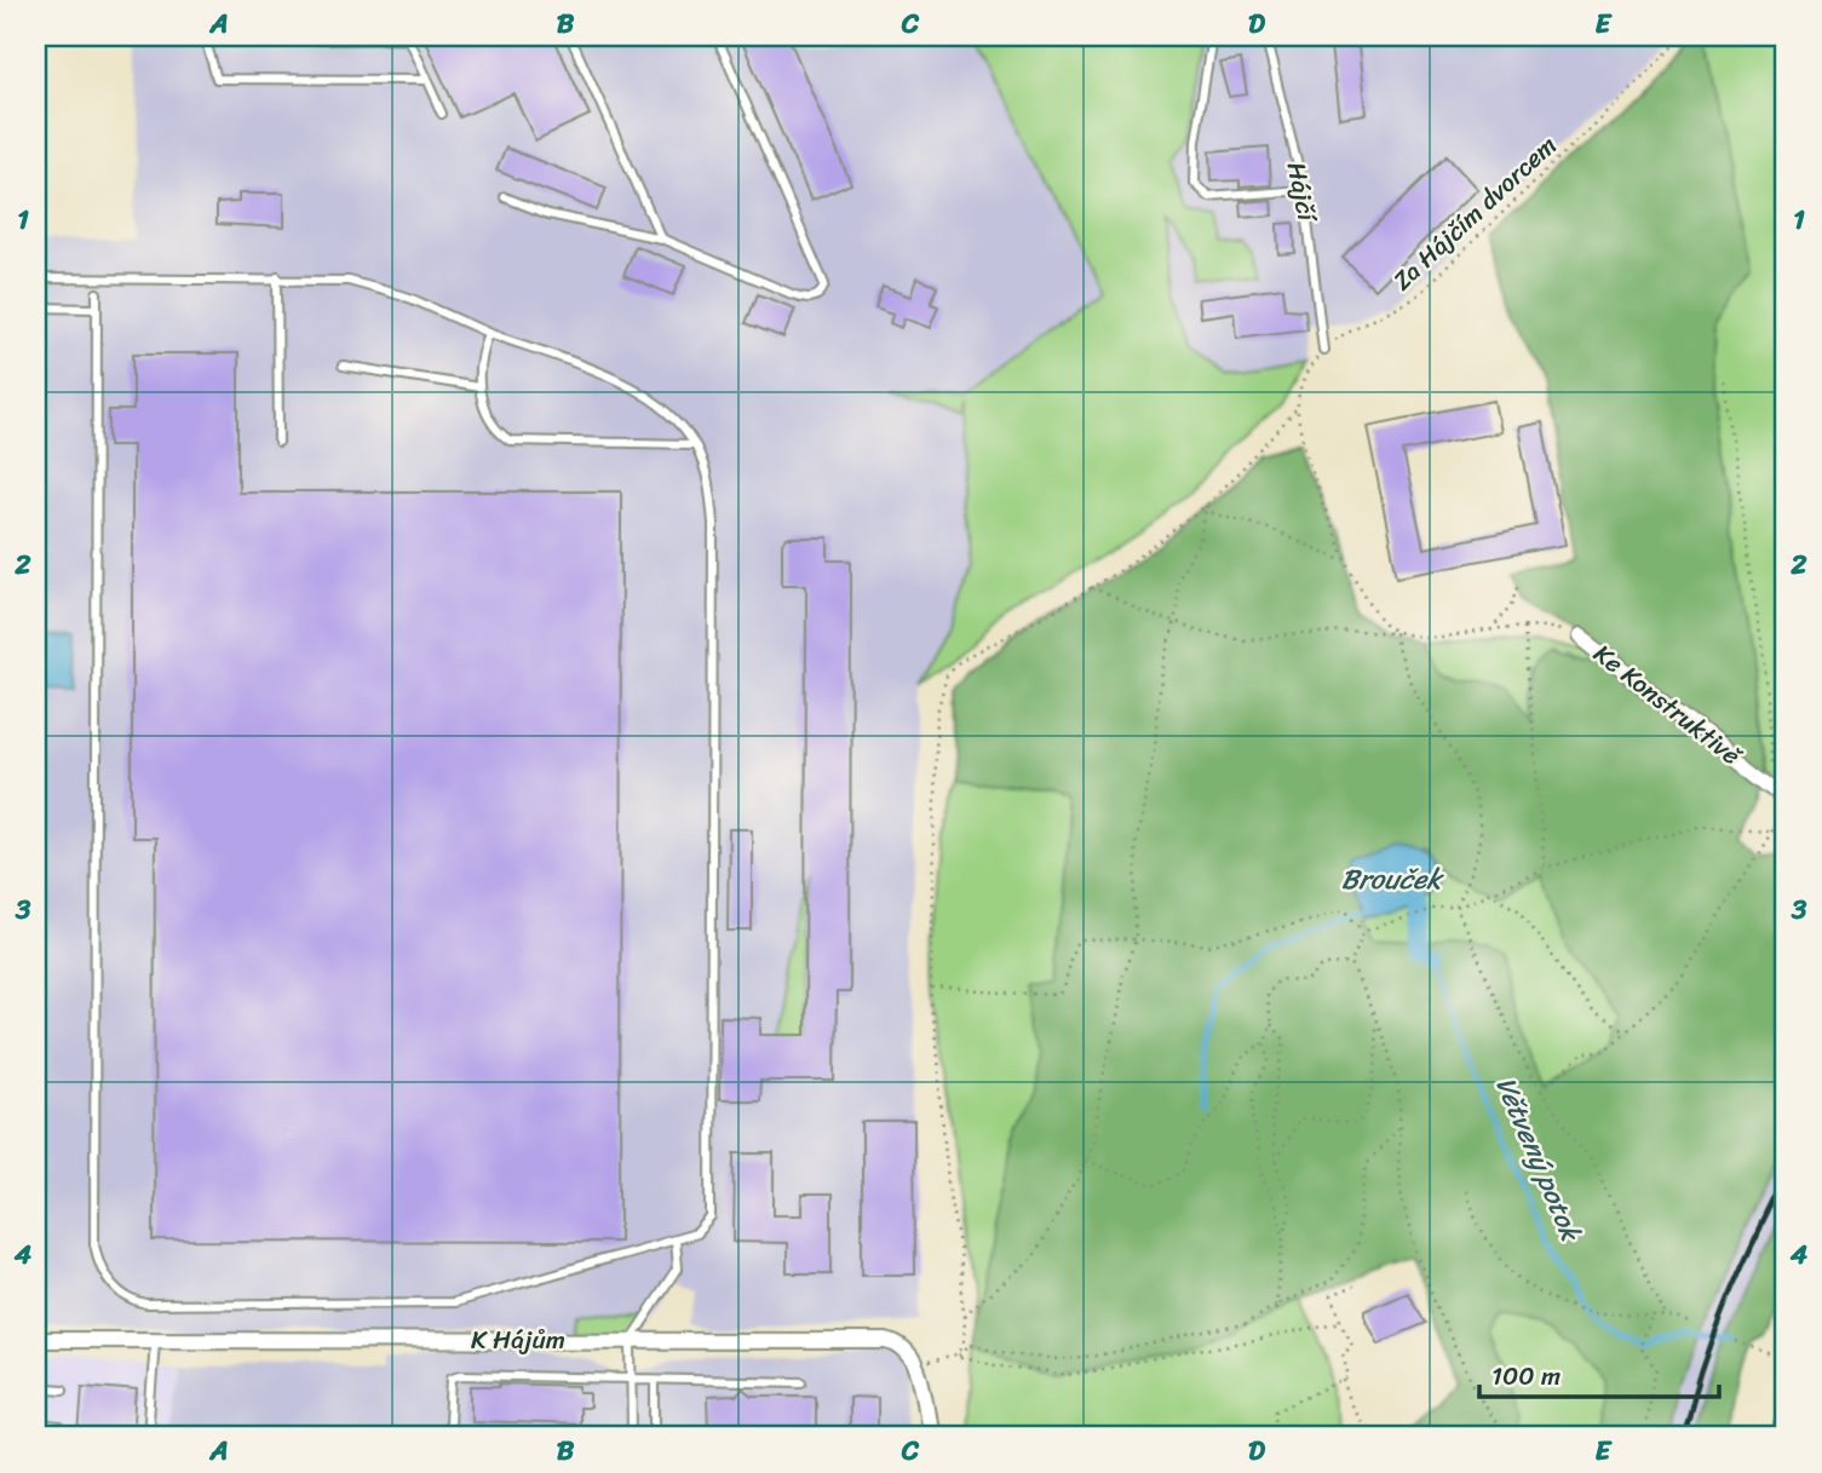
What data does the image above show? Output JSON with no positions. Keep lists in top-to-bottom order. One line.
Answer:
{"streets":{"street":["Ke Konstruktivě","K Hájům"],"lane":["Hájčí"],"path":["Za Hájčím dvorcem"]},"crossings":[["Hájčí","Za Hájčím dvorcem"]],"water":["Brouček","Větvený potok"],"scale_bar":"100 m","grid":{"columns":["A","B","C","D","E"],"rows":["1","2","3","4"]}}
